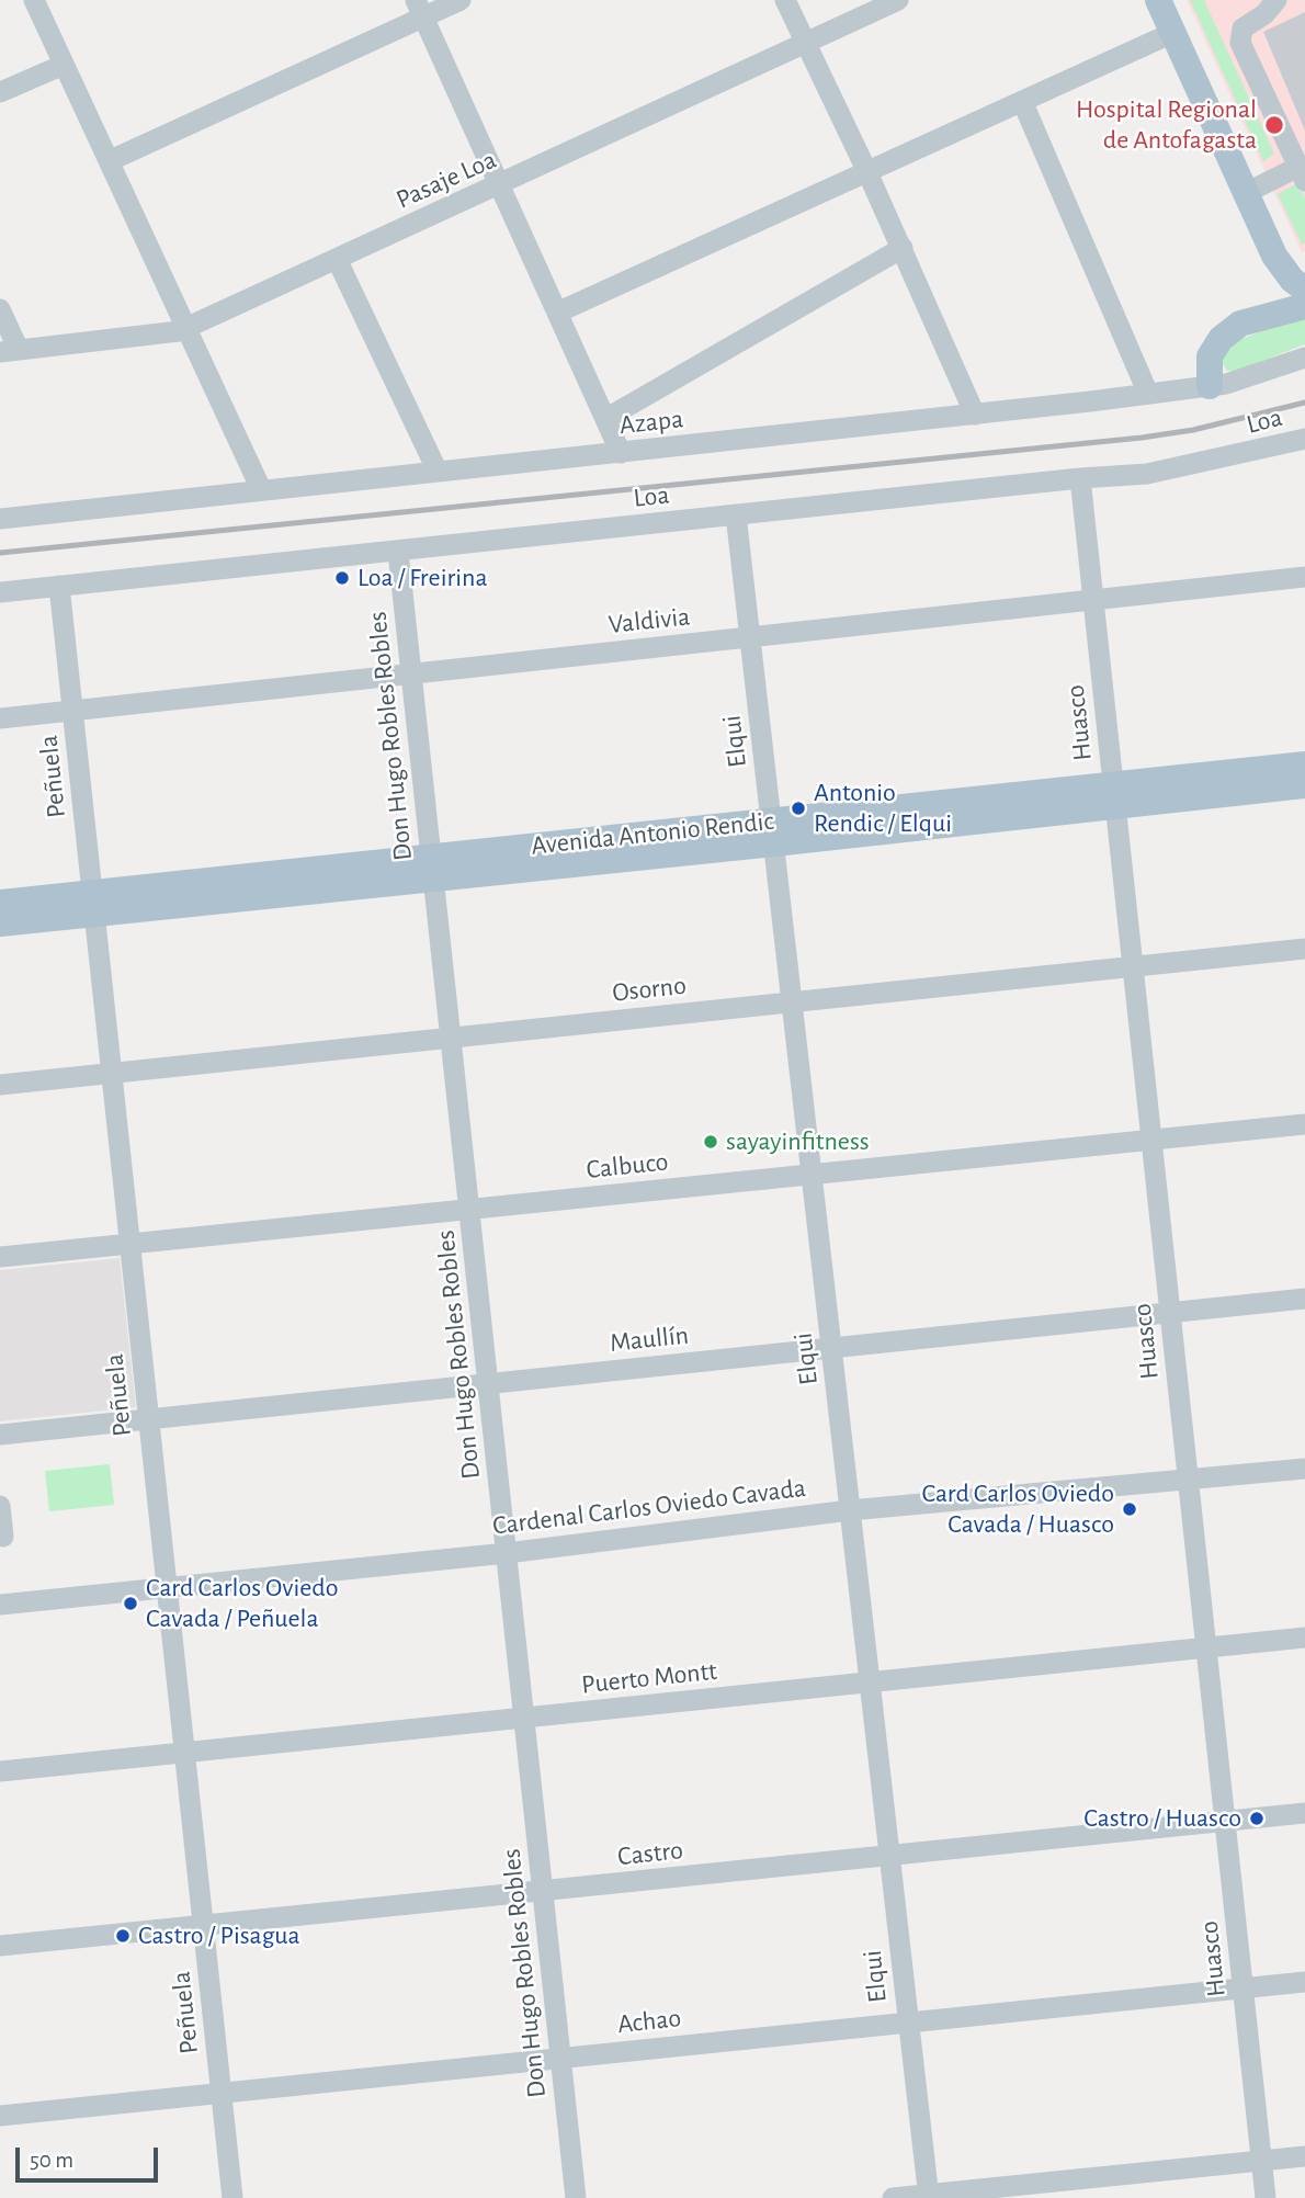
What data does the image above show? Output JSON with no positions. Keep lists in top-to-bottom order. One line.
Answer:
{"streets":{"main road":["Avenida Antonio Rendic"],"street":["Pasaje Loa","Loa","Azapa","Valdivia","Huasco","Don Hugo Robles Robles","Elqui","Peñuela","Osorno","Calbuco","Maullín","Cardenal Carlos Oviedo Cavada","Puerto Montt","Castro","Achao"]},"crossings":[["Loa","Huasco"],["Loa","Don Hugo Robles Robles"],["Loa","Elqui"],["Loa","Peñuela"],["Valdivia","Huasco"],["Valdivia","Don Hugo Robles Robles"],["Valdivia","Elqui"],["Valdivia","Peñuela"],["Huasco","Avenida Antonio Rendic"],["Huasco","Osorno"],["Huasco","Calbuco"],["Huasco","Maullín"],["Huasco","Cardenal Carlos Oviedo Cavada"],["Huasco","Puerto Montt"],["Huasco","Castro"],["Huasco","Achao"],["Don Hugo Robles Robles","Avenida Antonio Rendic"],["Don Hugo Robles Robles","Osorno"],["Don Hugo Robles Robles","Calbuco"],["Don Hugo Robles Robles","Maullín"],["Don Hugo Robles Robles","Cardenal Carlos Oviedo Cavada"],["Don Hugo Robles Robles","Puerto Montt"],["Don Hugo Robles Robles","Castro"],["Don Hugo Robles Robles","Achao"],["Elqui","Avenida Antonio Rendic"],["Elqui","Osorno"],["Elqui","Calbuco"],["Elqui","Maullín"],["Elqui","Cardenal Carlos Oviedo Cavada"],["Elqui","Puerto Montt"],["Elqui","Castro"],["Elqui","Achao"],["Peñuela","Avenida Antonio Rendic"],["Peñuela","Osorno"],["Peñuela","Calbuco"],["Peñuela","Maullín"],["Peñuela","Cardenal Carlos Oviedo Cavada"],["Peñuela","Puerto Montt"],["Peñuela","Castro"],["Peñuela","Achao"]],"places":["Hospital Regional de Antofagasta","Loa / Freirina","Antonio Rendic / Elqui","sayayinfitness","Card Carlos Oviedo Cavada / Huasco","Card Carlos Oviedo Cavada / Peñuela","Castro / Huasco","Castro / Pisagua"],"scale_bar":"50 m"}
